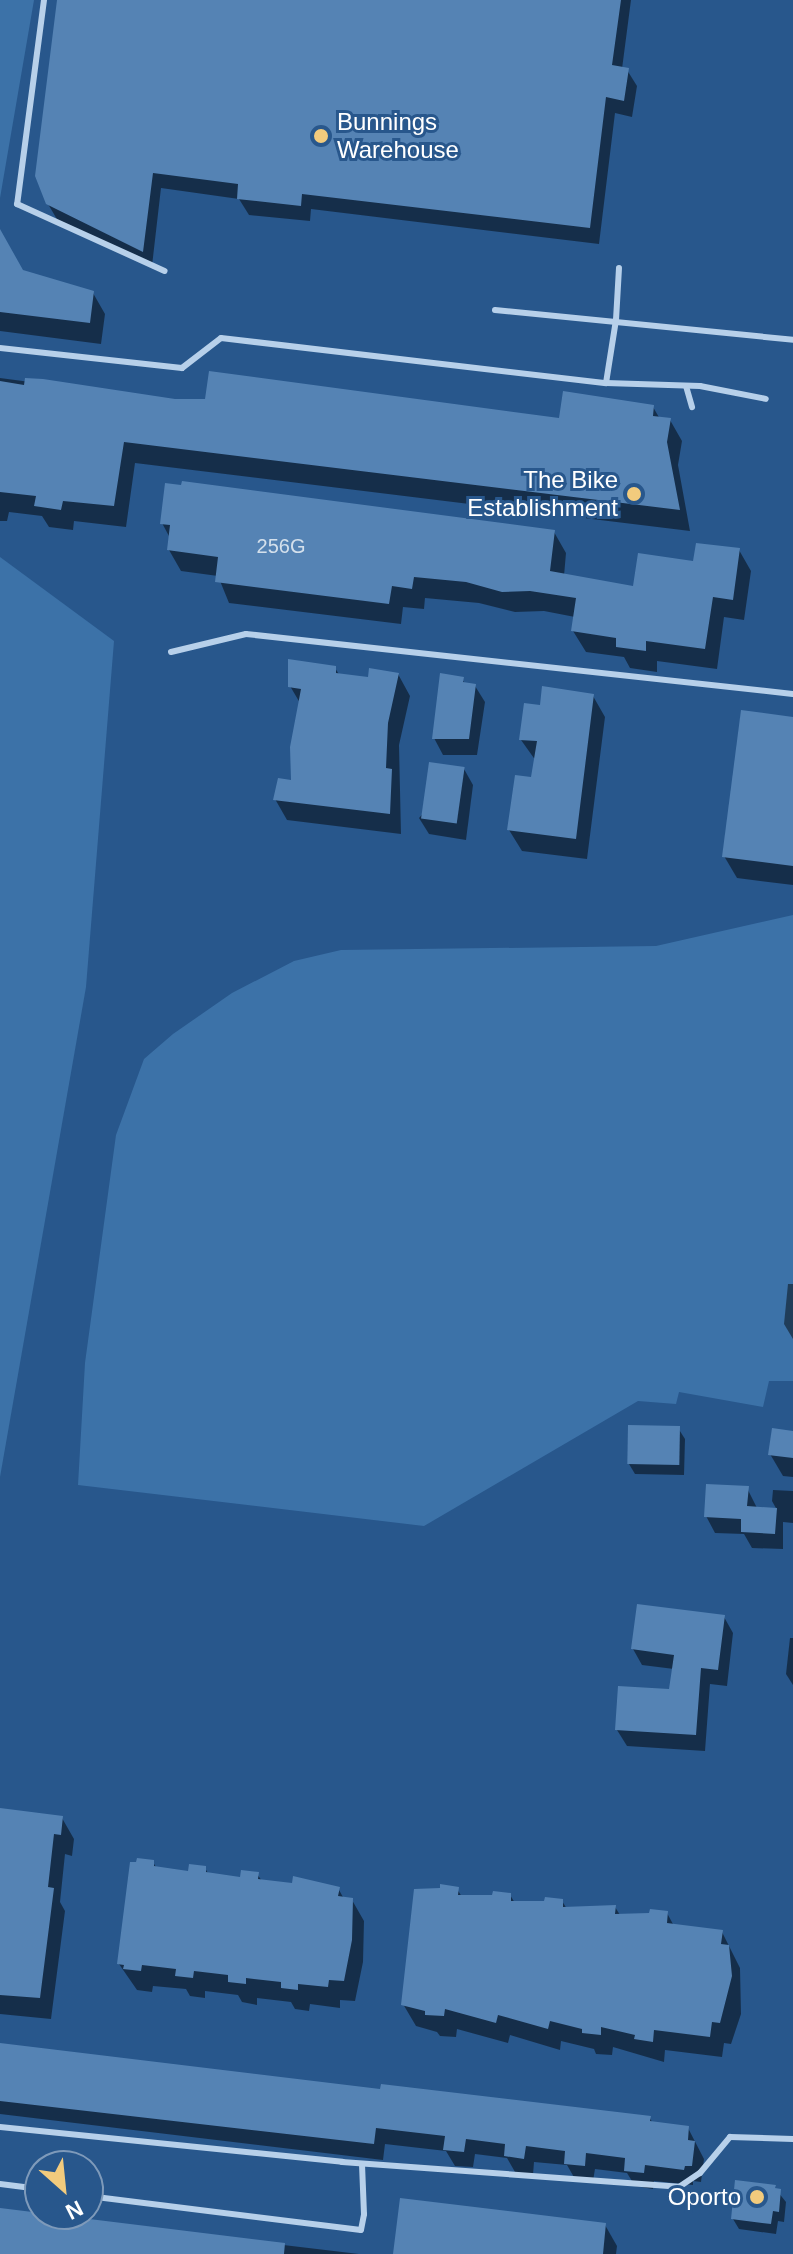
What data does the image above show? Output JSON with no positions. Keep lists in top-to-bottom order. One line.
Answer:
{"places":["Bunnings Warehouse","The Bike Establishment","Oporto"],"house_numbers":["256G"],"north":"bottom right"}
